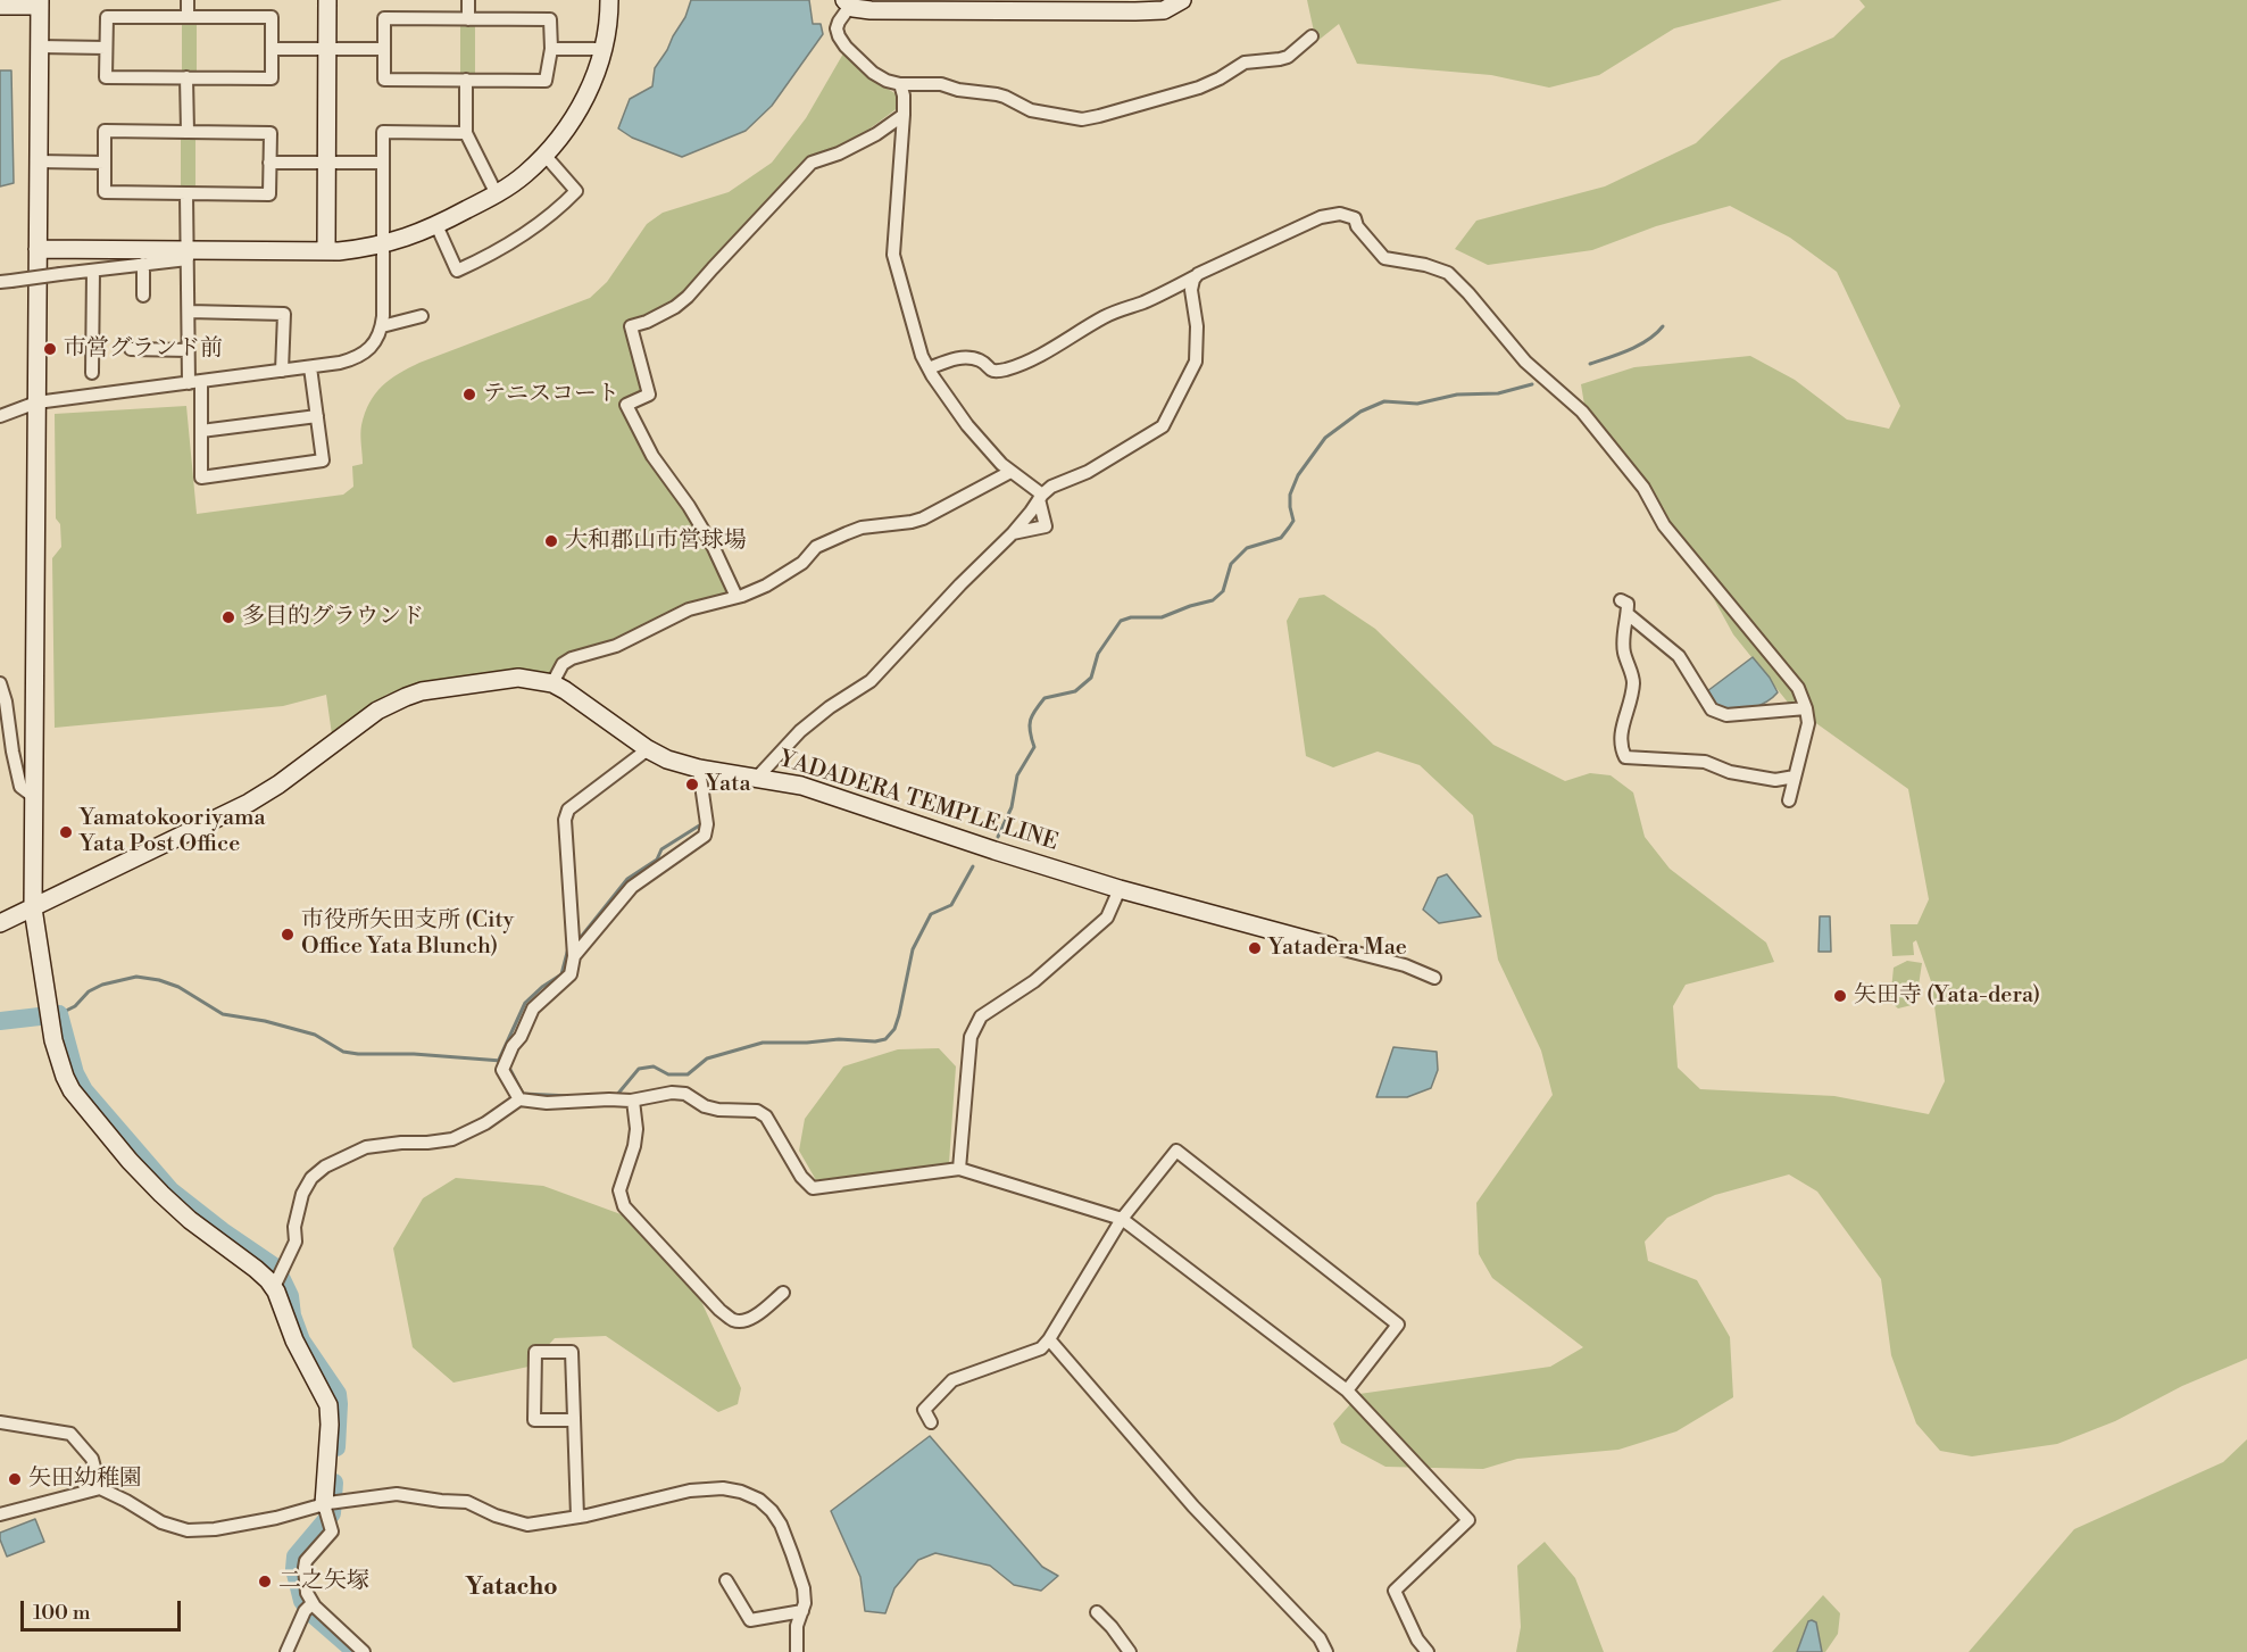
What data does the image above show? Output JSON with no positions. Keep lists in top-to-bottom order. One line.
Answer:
{"streets":{"street":["YADADERA TEMPLE LINE"]},"districts":["Yatacho"],"places":["市営グランド前","テニスコート","大和郡山市営球場","多目的グラウンド","Yata","Yamatokooriyama Yata Post Office","市役所矢田支所 (City Office Yata Blunch)","Yatadera Mae","矢田寺 (Yata-dera)","矢田幼稚園","二之矢塚"],"scale_bar":"100 m"}
